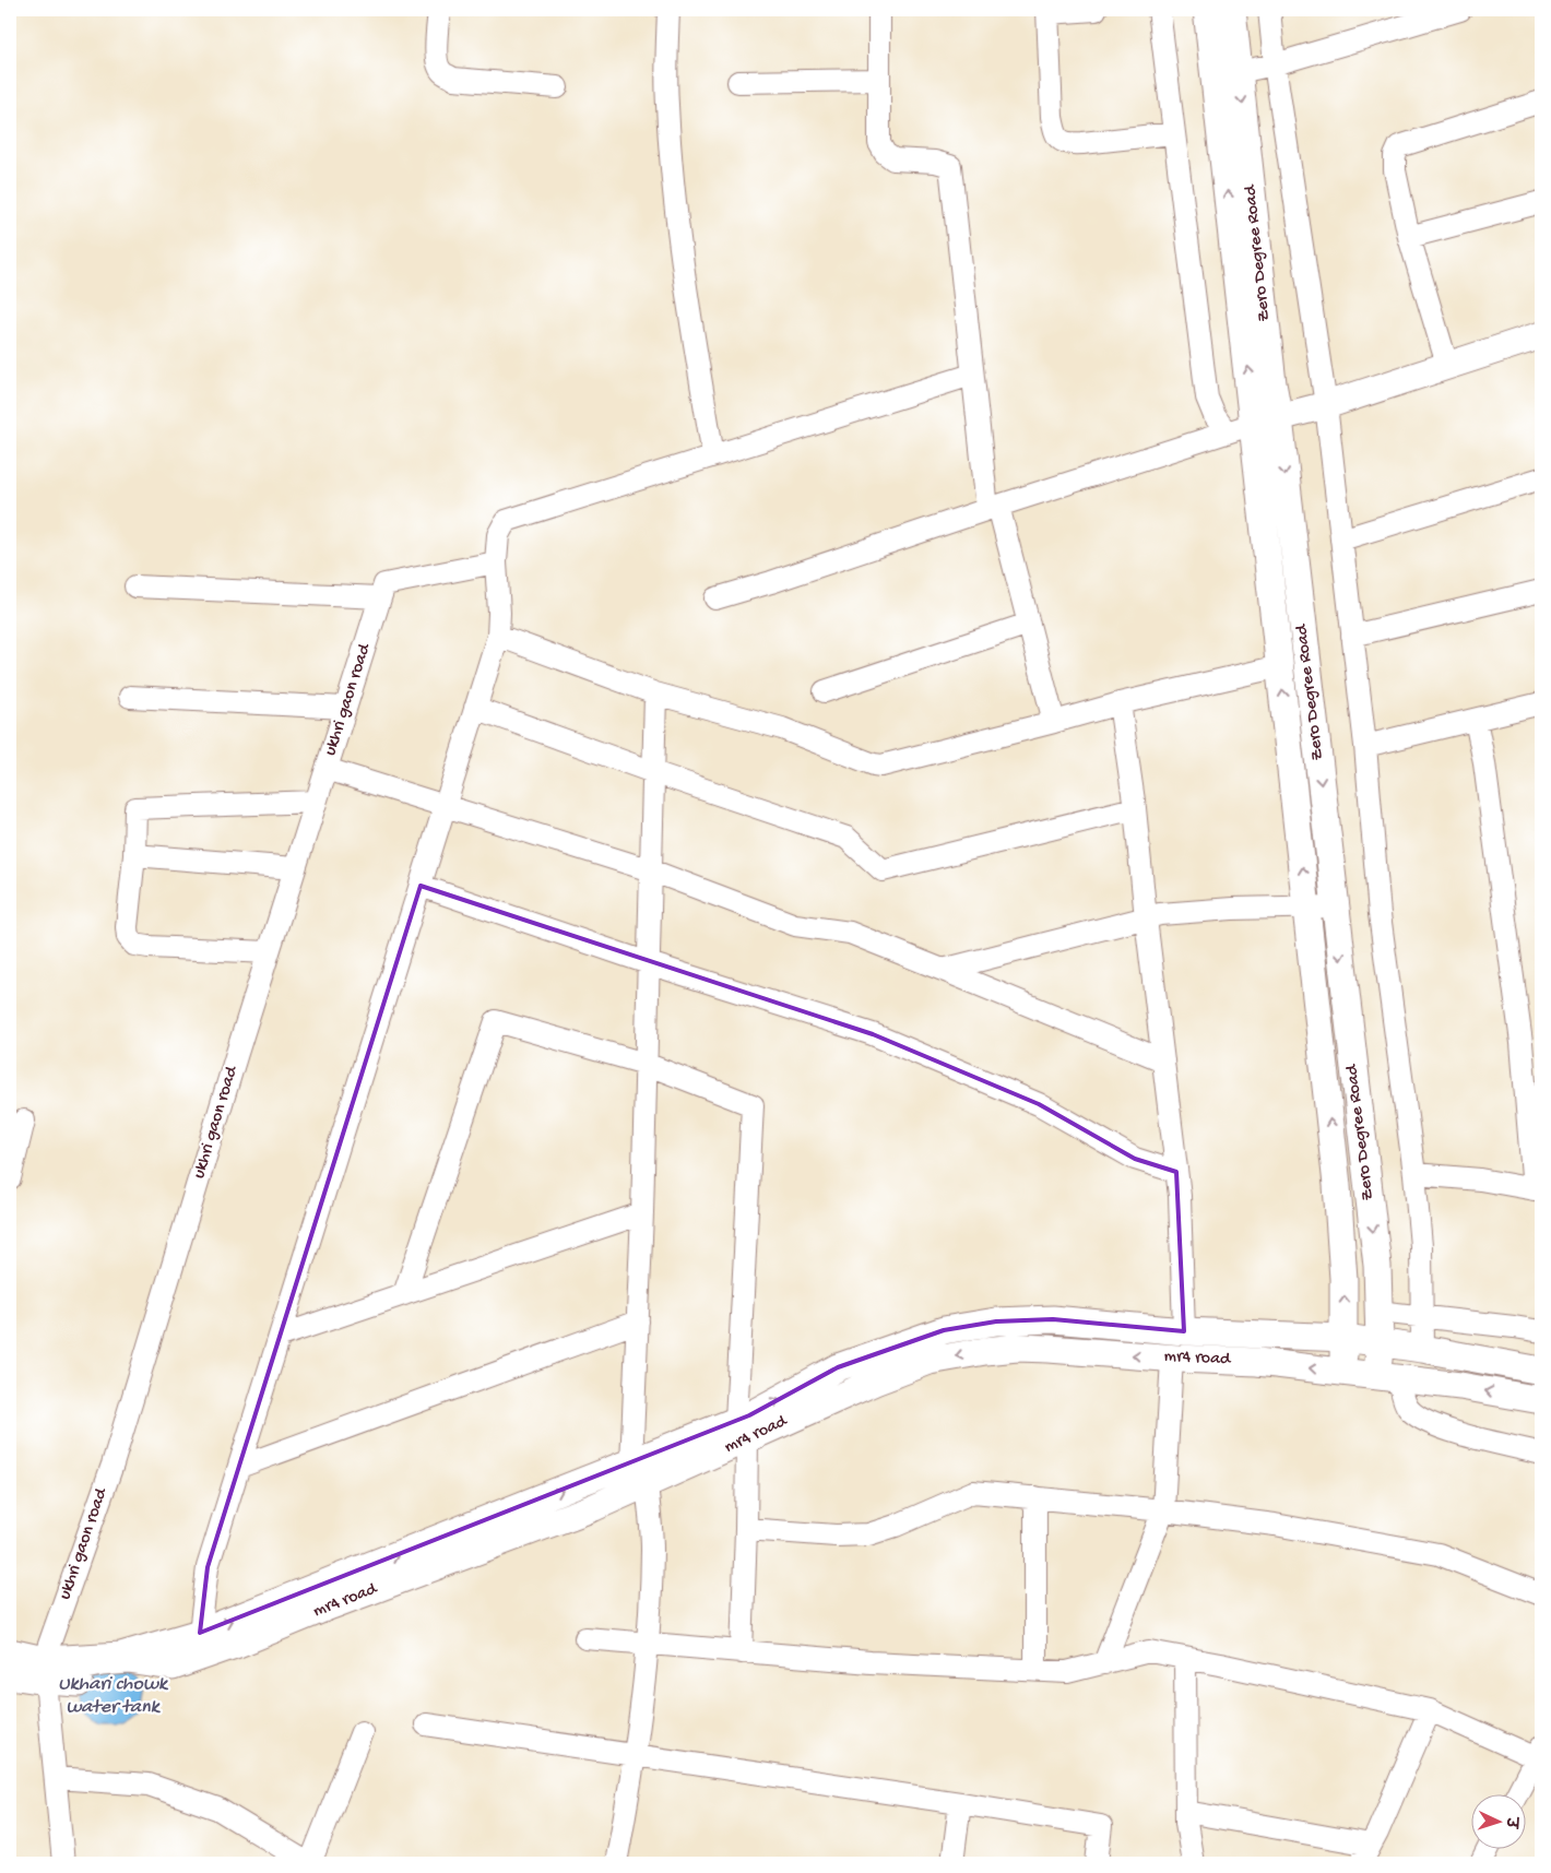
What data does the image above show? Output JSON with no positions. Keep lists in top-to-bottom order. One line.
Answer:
{"streets":{"street":["Zero Degree Road","ukhri gaon road","mr4 road"]},"crossings":[["Zero Degree Road","mr4 road"],["ukhri gaon road","mr4 road"]],"water":["Ukhari chowk water tank"],"north":"right"}
